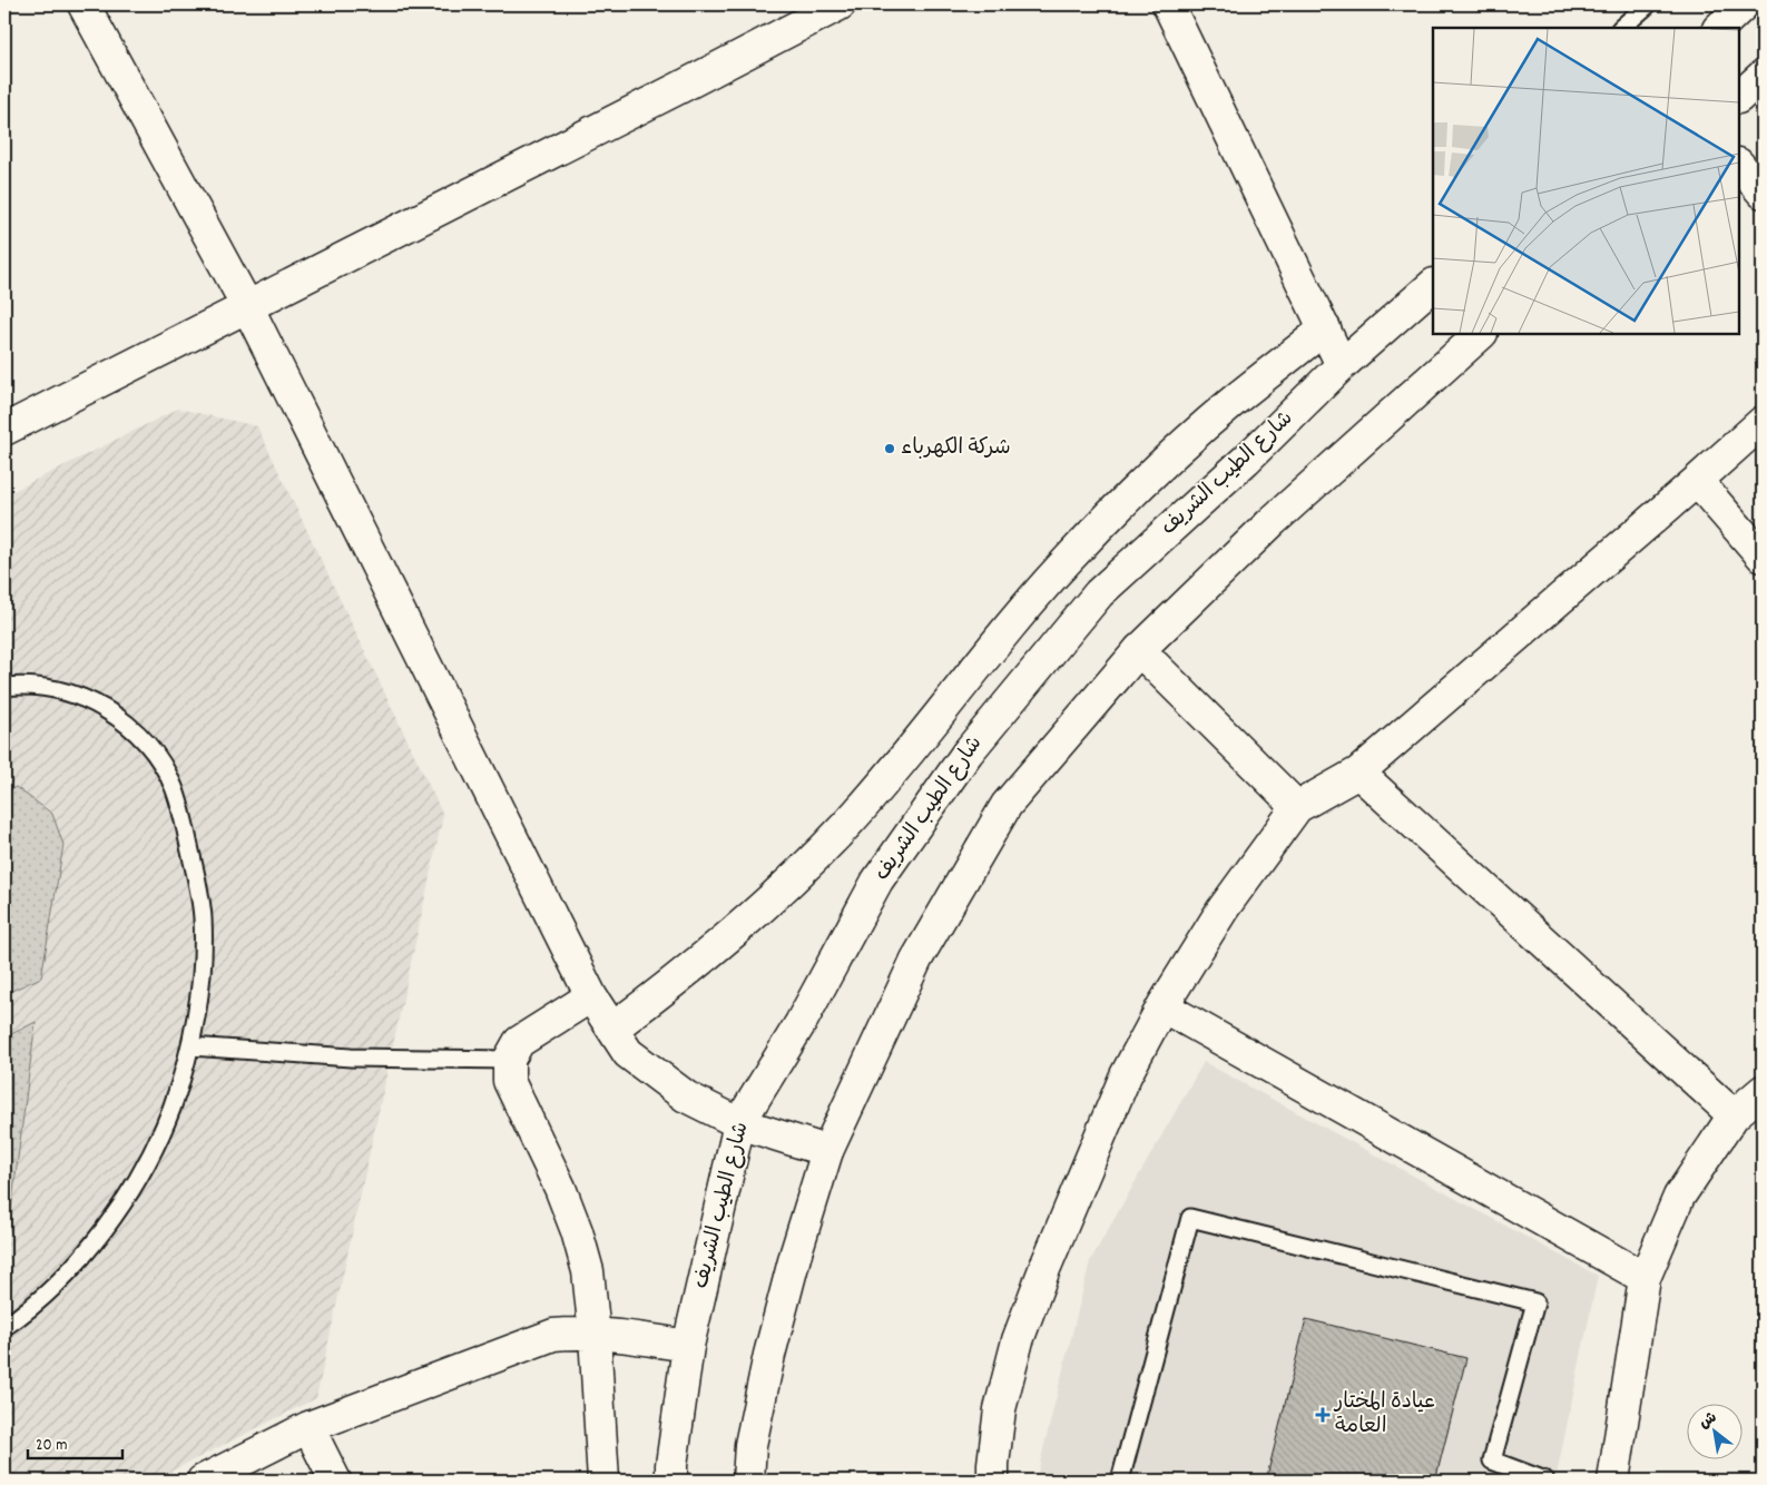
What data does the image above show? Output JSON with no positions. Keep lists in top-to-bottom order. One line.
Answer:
{"streets":{"street":["شارع الطيب الشريف"]},"places":{"other":["شركة الكهرباء"],"health":["عيادة المختار العامة"]},"scale_bar":"20 m","north":"top left"}
